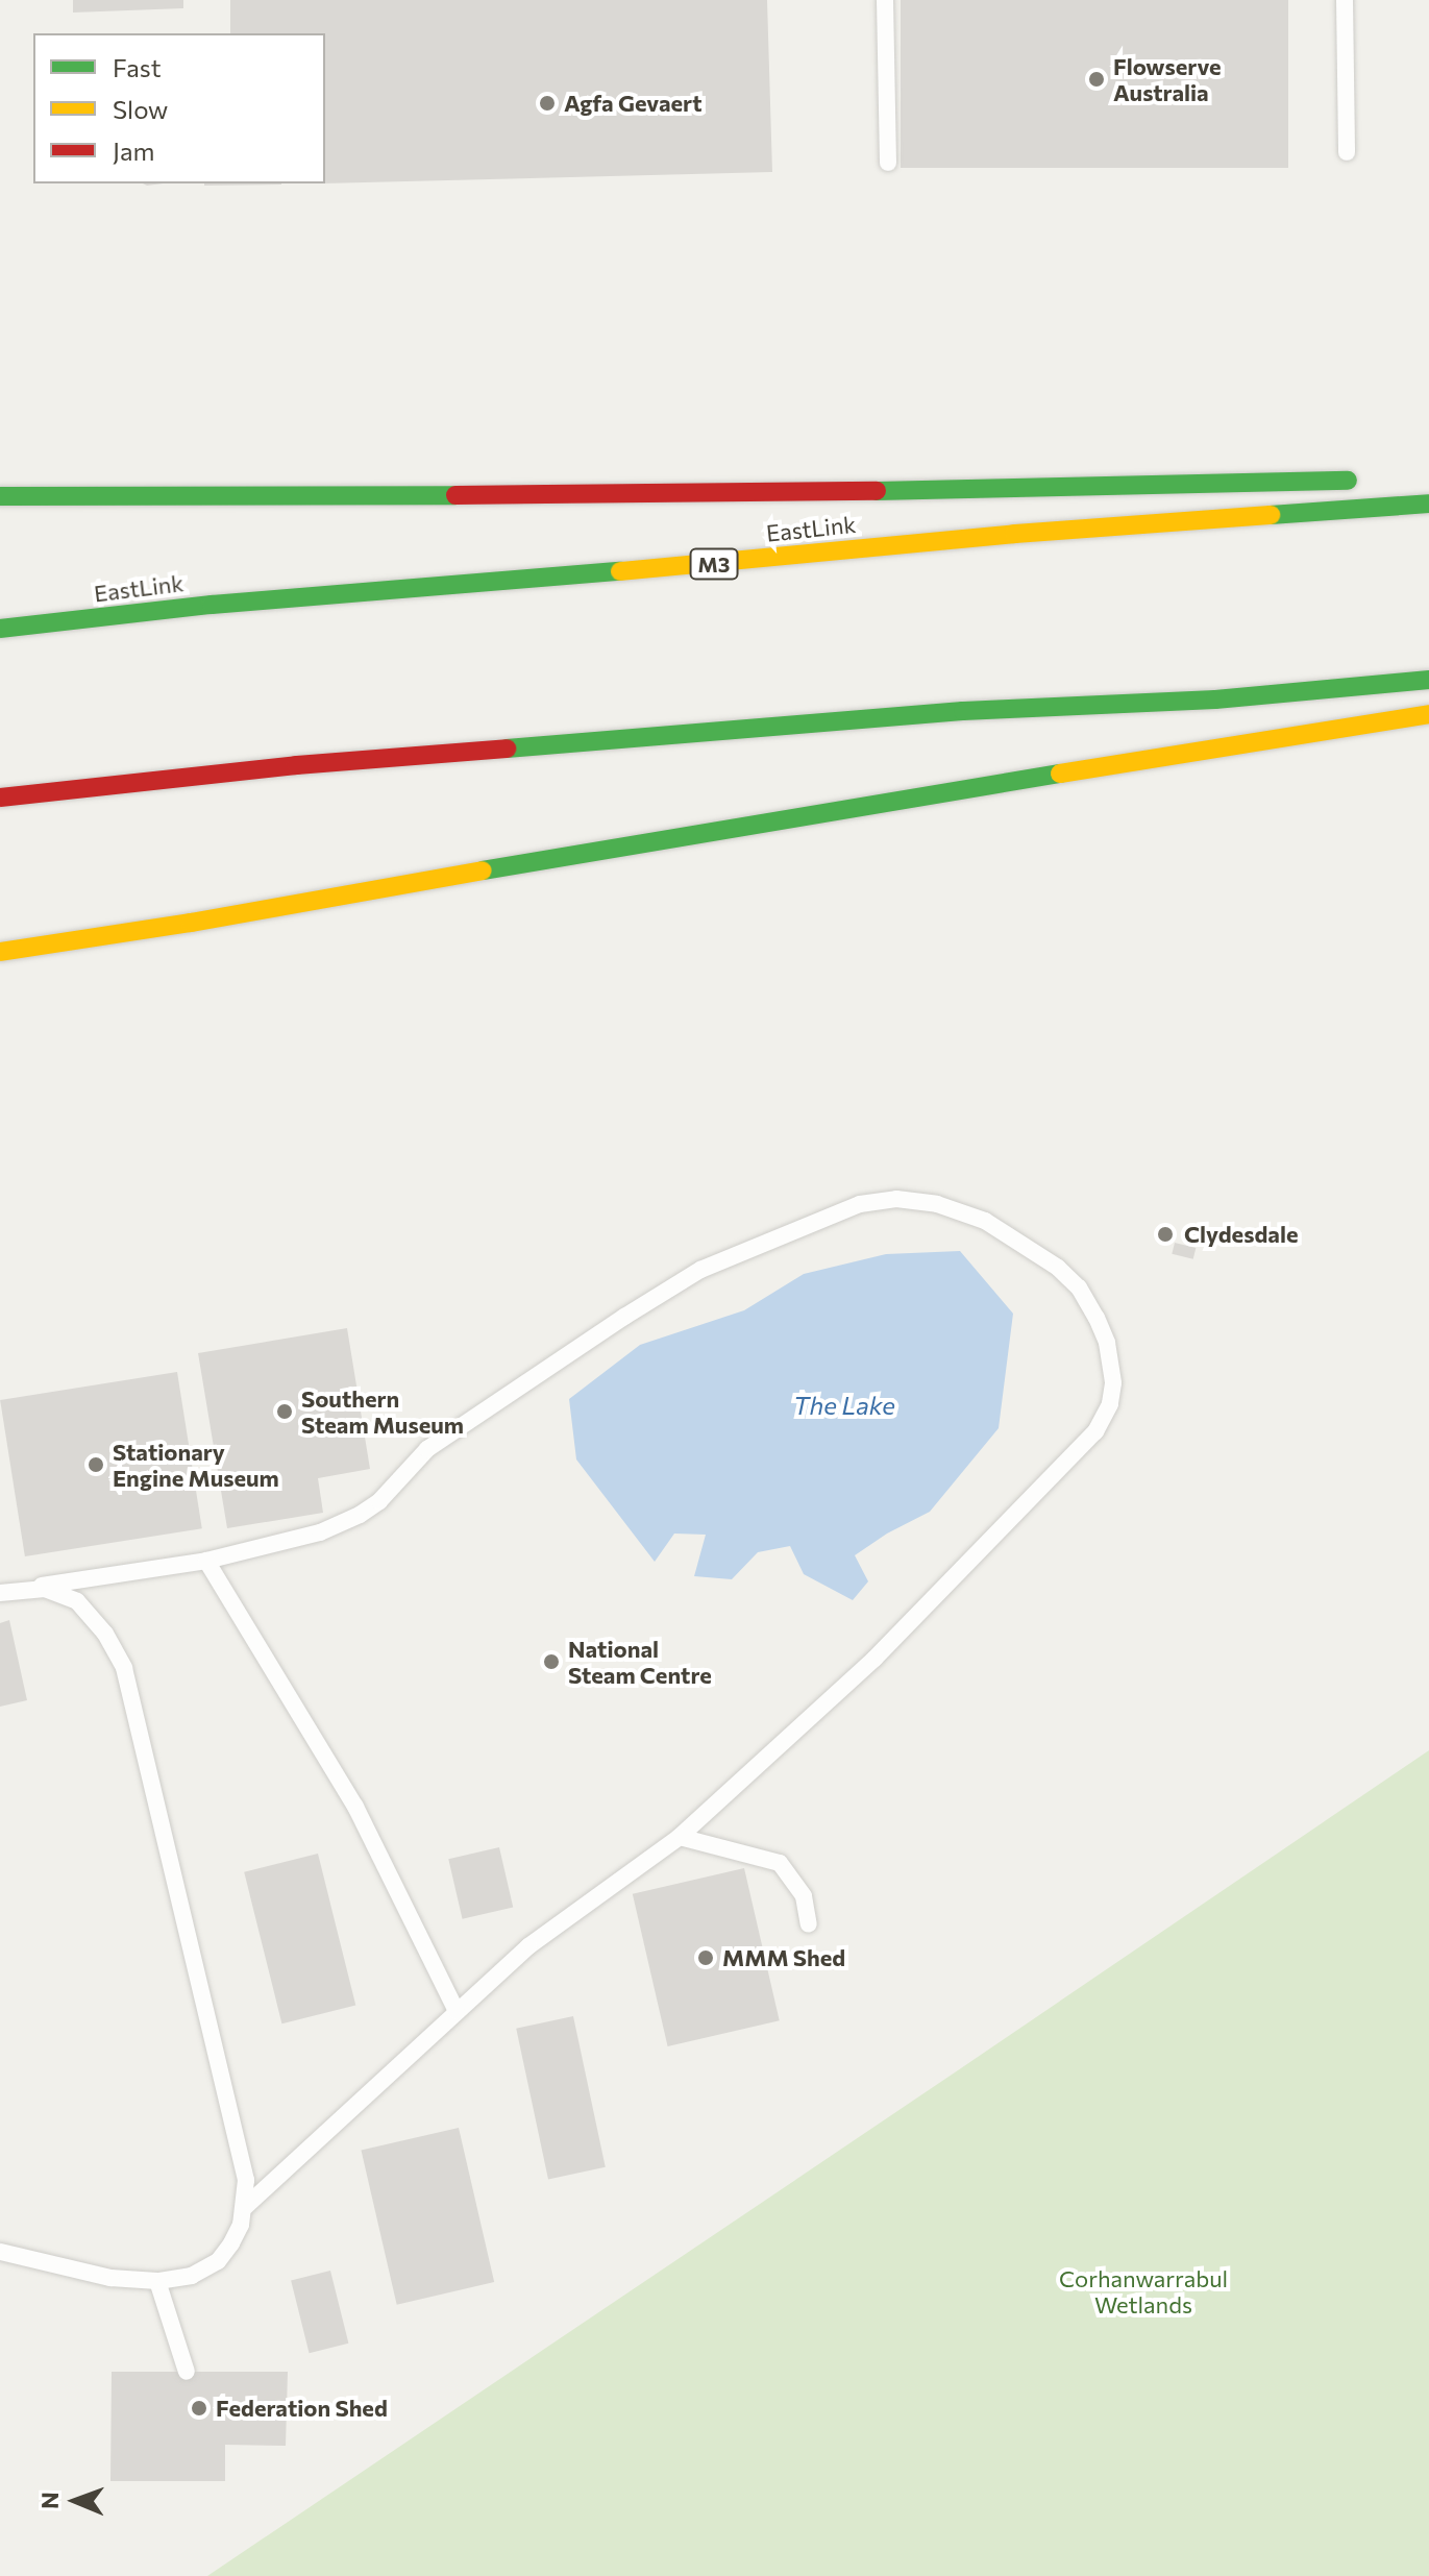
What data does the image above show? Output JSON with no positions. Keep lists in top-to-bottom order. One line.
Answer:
{"streets":{"highway":["EastLink","M3"]},"water":["The Lake"],"parks":["Corhanwarrabul Wetlands"],"places":["Flowserve Australia","Agfa Gevaert","Clydesdale","Southern Steam Museum","Stationary Engine Museum","National Steam Centre","MMM Shed","Federation Shed"],"legend":["Fast","Slow","Jam"],"north":"left"}
